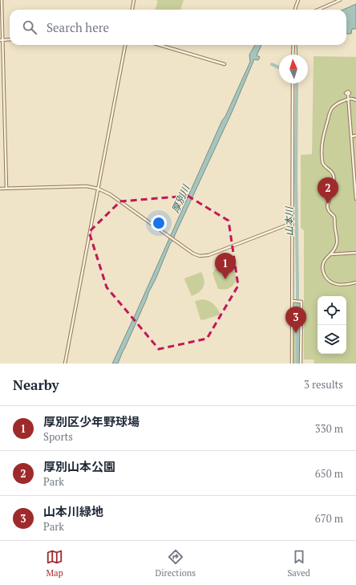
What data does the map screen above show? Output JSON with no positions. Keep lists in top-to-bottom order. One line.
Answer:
{"water":["厚別川","山本川"],"north":"top","page":{"search":"Search here","pins":["2","1","3"],"heading":["Nearby","3 results"],"list":[{"mark":"1","name":"厚別区少年野球場","note":"Sports","value":"330 m"},{"mark":"2","name":"厚別山本公園","note":"Park","value":"650 m"},{"mark":"3","name":"山本川緑地","note":"Park","value":"670 m"}],"nav":["Map","Directions","Saved"]}}
